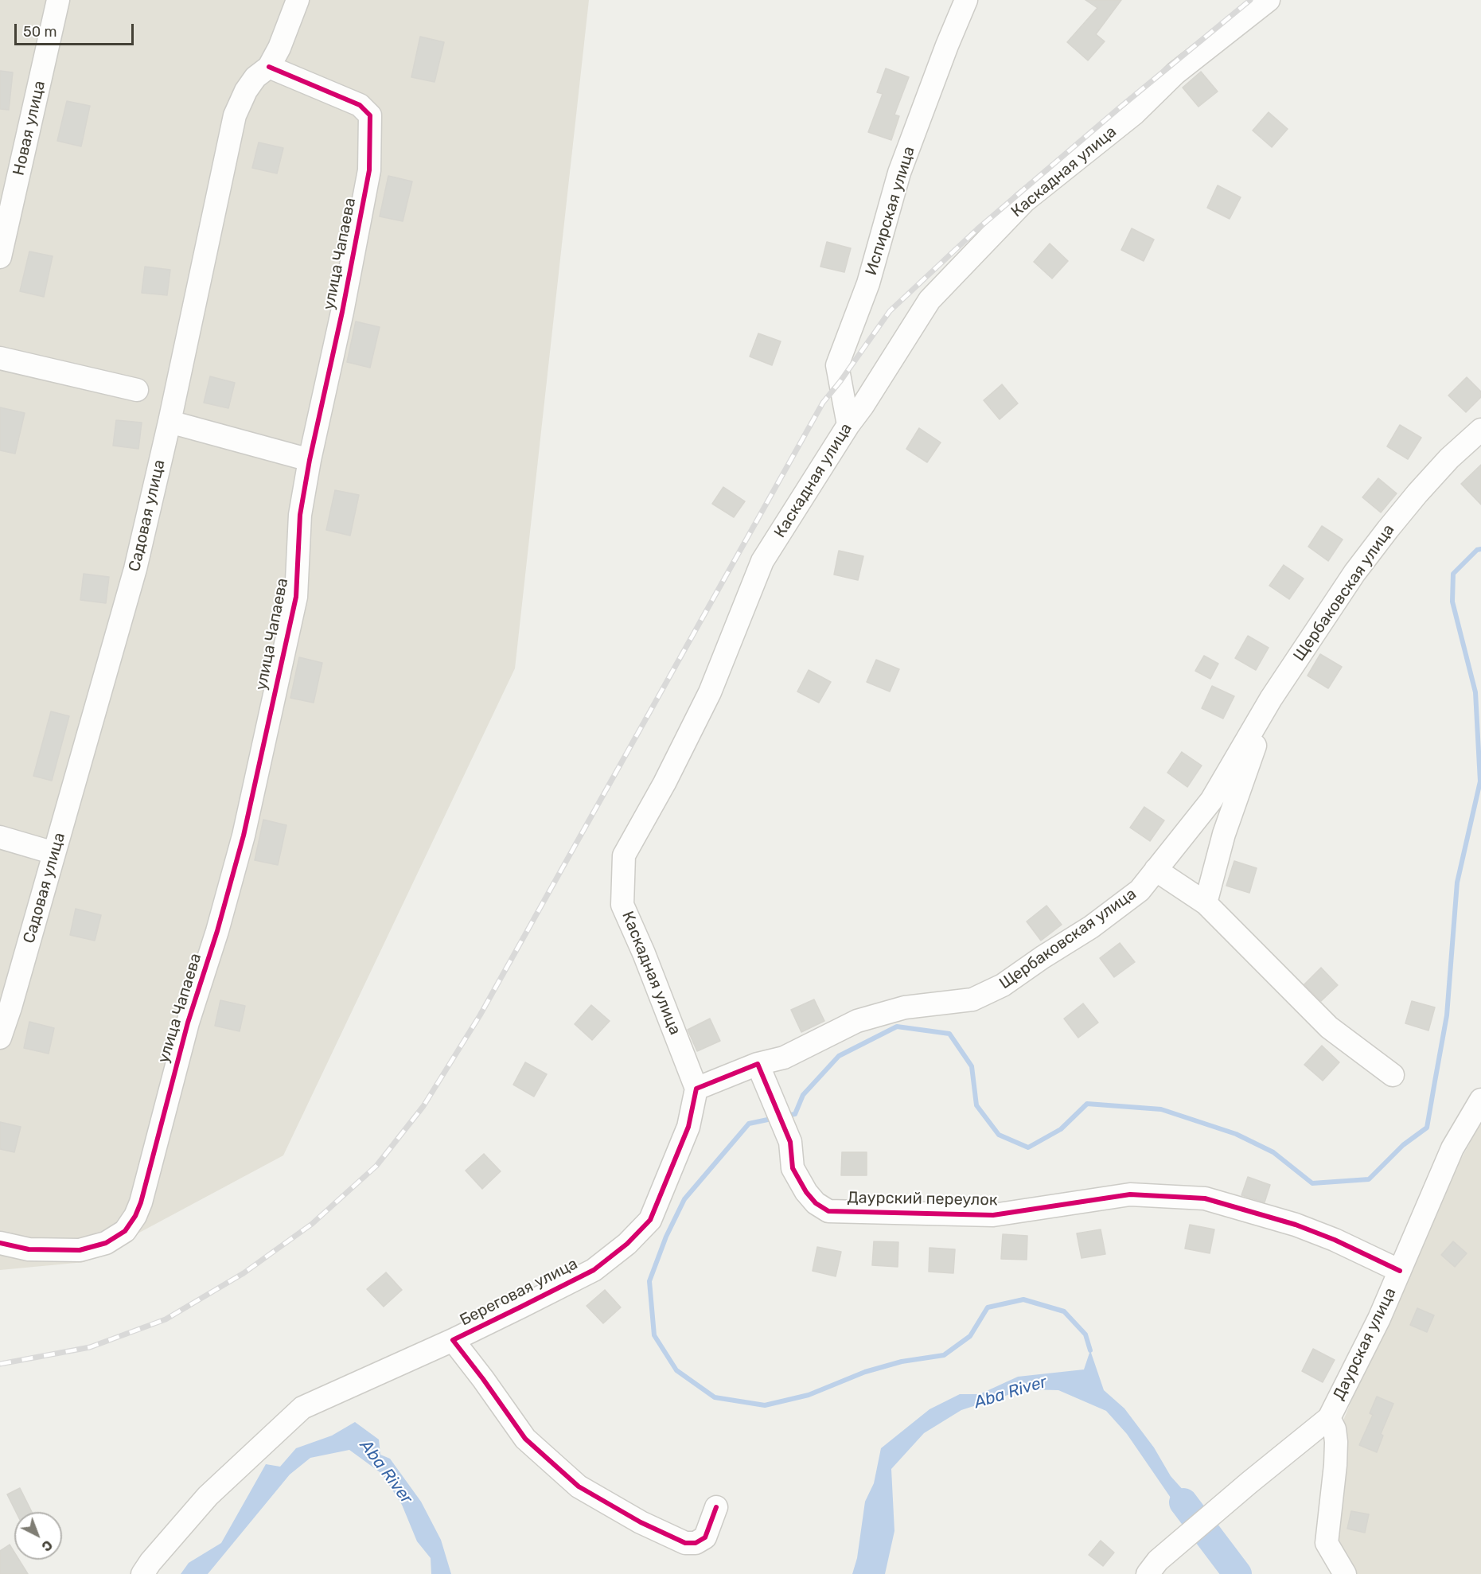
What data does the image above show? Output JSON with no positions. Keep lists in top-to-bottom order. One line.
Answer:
{"streets":{"street":["Новая улица","Каскадная улица","Испирская улица","улица Чапаева","Садовая улица","Щербаковская улица","Даурский переулок","Береговая улица","Даурская улица"]},"crossings":[["Каскадная улица","Испирская улица"],["Каскадная улица","Щербаковская улица"],["Каскадная улица","Береговая улица"],["улица Чапаева","Садовая улица"],["Щербаковская улица","Даурский переулок"],["Щербаковская улица","Береговая улица"],["Даурский переулок","Даурская улица"]],"water":["Aba River"],"scale_bar":"50 m","north":"bottom right"}
